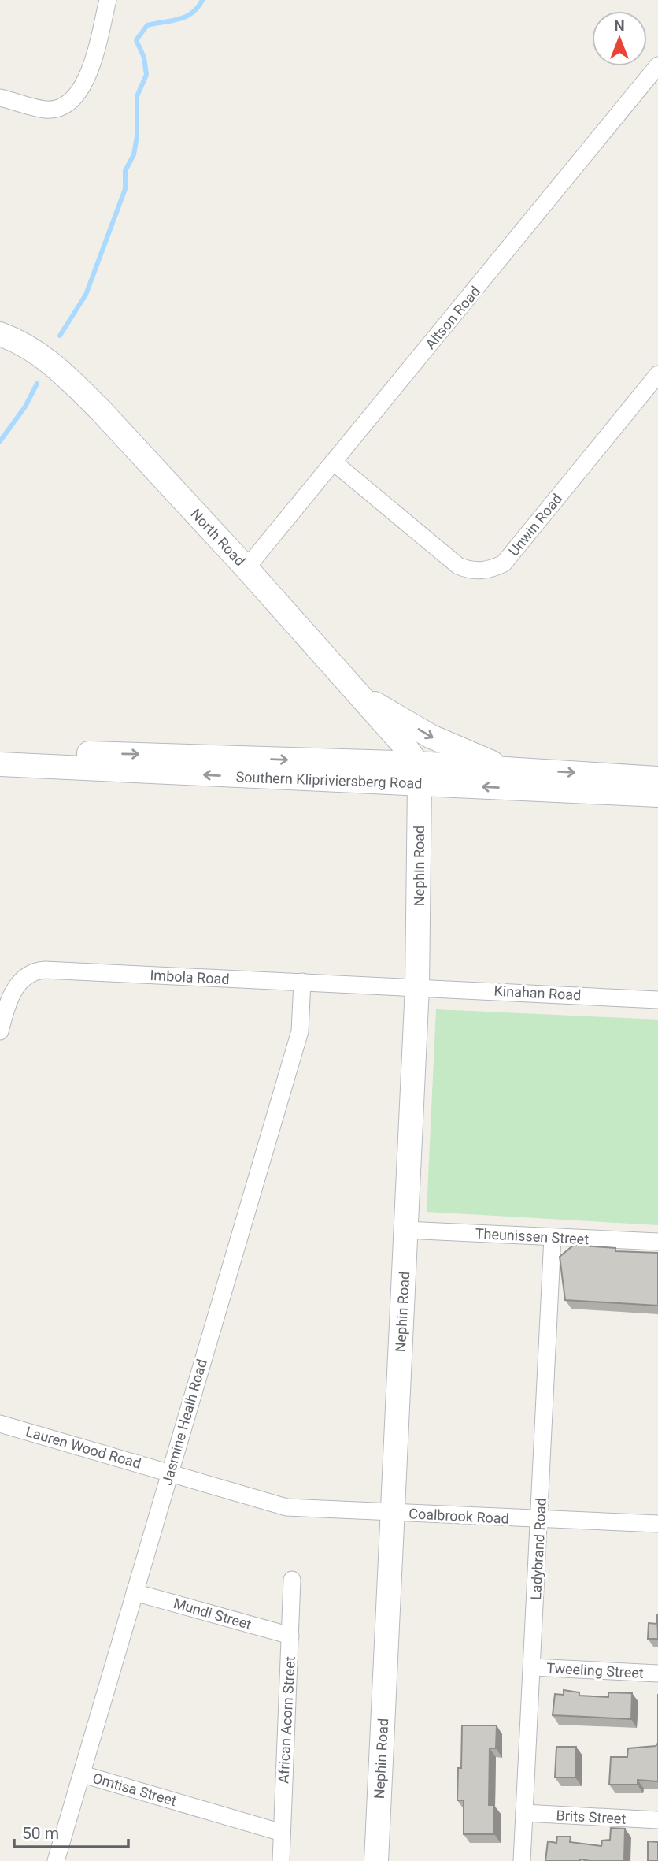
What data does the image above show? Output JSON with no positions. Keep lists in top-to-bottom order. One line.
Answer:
{"streets":{"street":["Altson Road","Unwin Road","North Road","Southern Klipriviersberg Road","Nephin Road","Imbola Road","Kinahan Road","Theunissen Street","Jasmine Healh Road","Lauren Wood Road","Coalbrook Road","Ladybrand Road","Mundi Street","Tweeling Street","African Acorn Street","Omtisa Street","Brits Street"]},"crossings":[["Altson Road","Unwin Road"],["Altson Road","North Road"],["North Road","Southern Klipriviersberg Road"],["North Road","Nephin Road"],["Southern Klipriviersberg Road","Nephin Road"],["Nephin Road","Imbola Road"],["Nephin Road","Kinahan Road"],["Nephin Road","Theunissen Street"],["Nephin Road","Lauren Wood Road"],["Nephin Road","Coalbrook Road"],["Imbola Road","Kinahan Road"],["Imbola Road","Jasmine Healh Road"],["Theunissen Street","Ladybrand Road"],["Jasmine Healh Road","Lauren Wood Road"],["Jasmine Healh Road","Mundi Street"],["Jasmine Healh Road","Omtisa Street"],["Lauren Wood Road","Coalbrook Road"],["Coalbrook Road","Ladybrand Road"],["Ladybrand Road","Tweeling Street"],["Ladybrand Road","Brits Street"],["Mundi Street","African Acorn Street"],["African Acorn Street","Omtisa Street"]],"scale_bar":"50 m","north":"top"}
